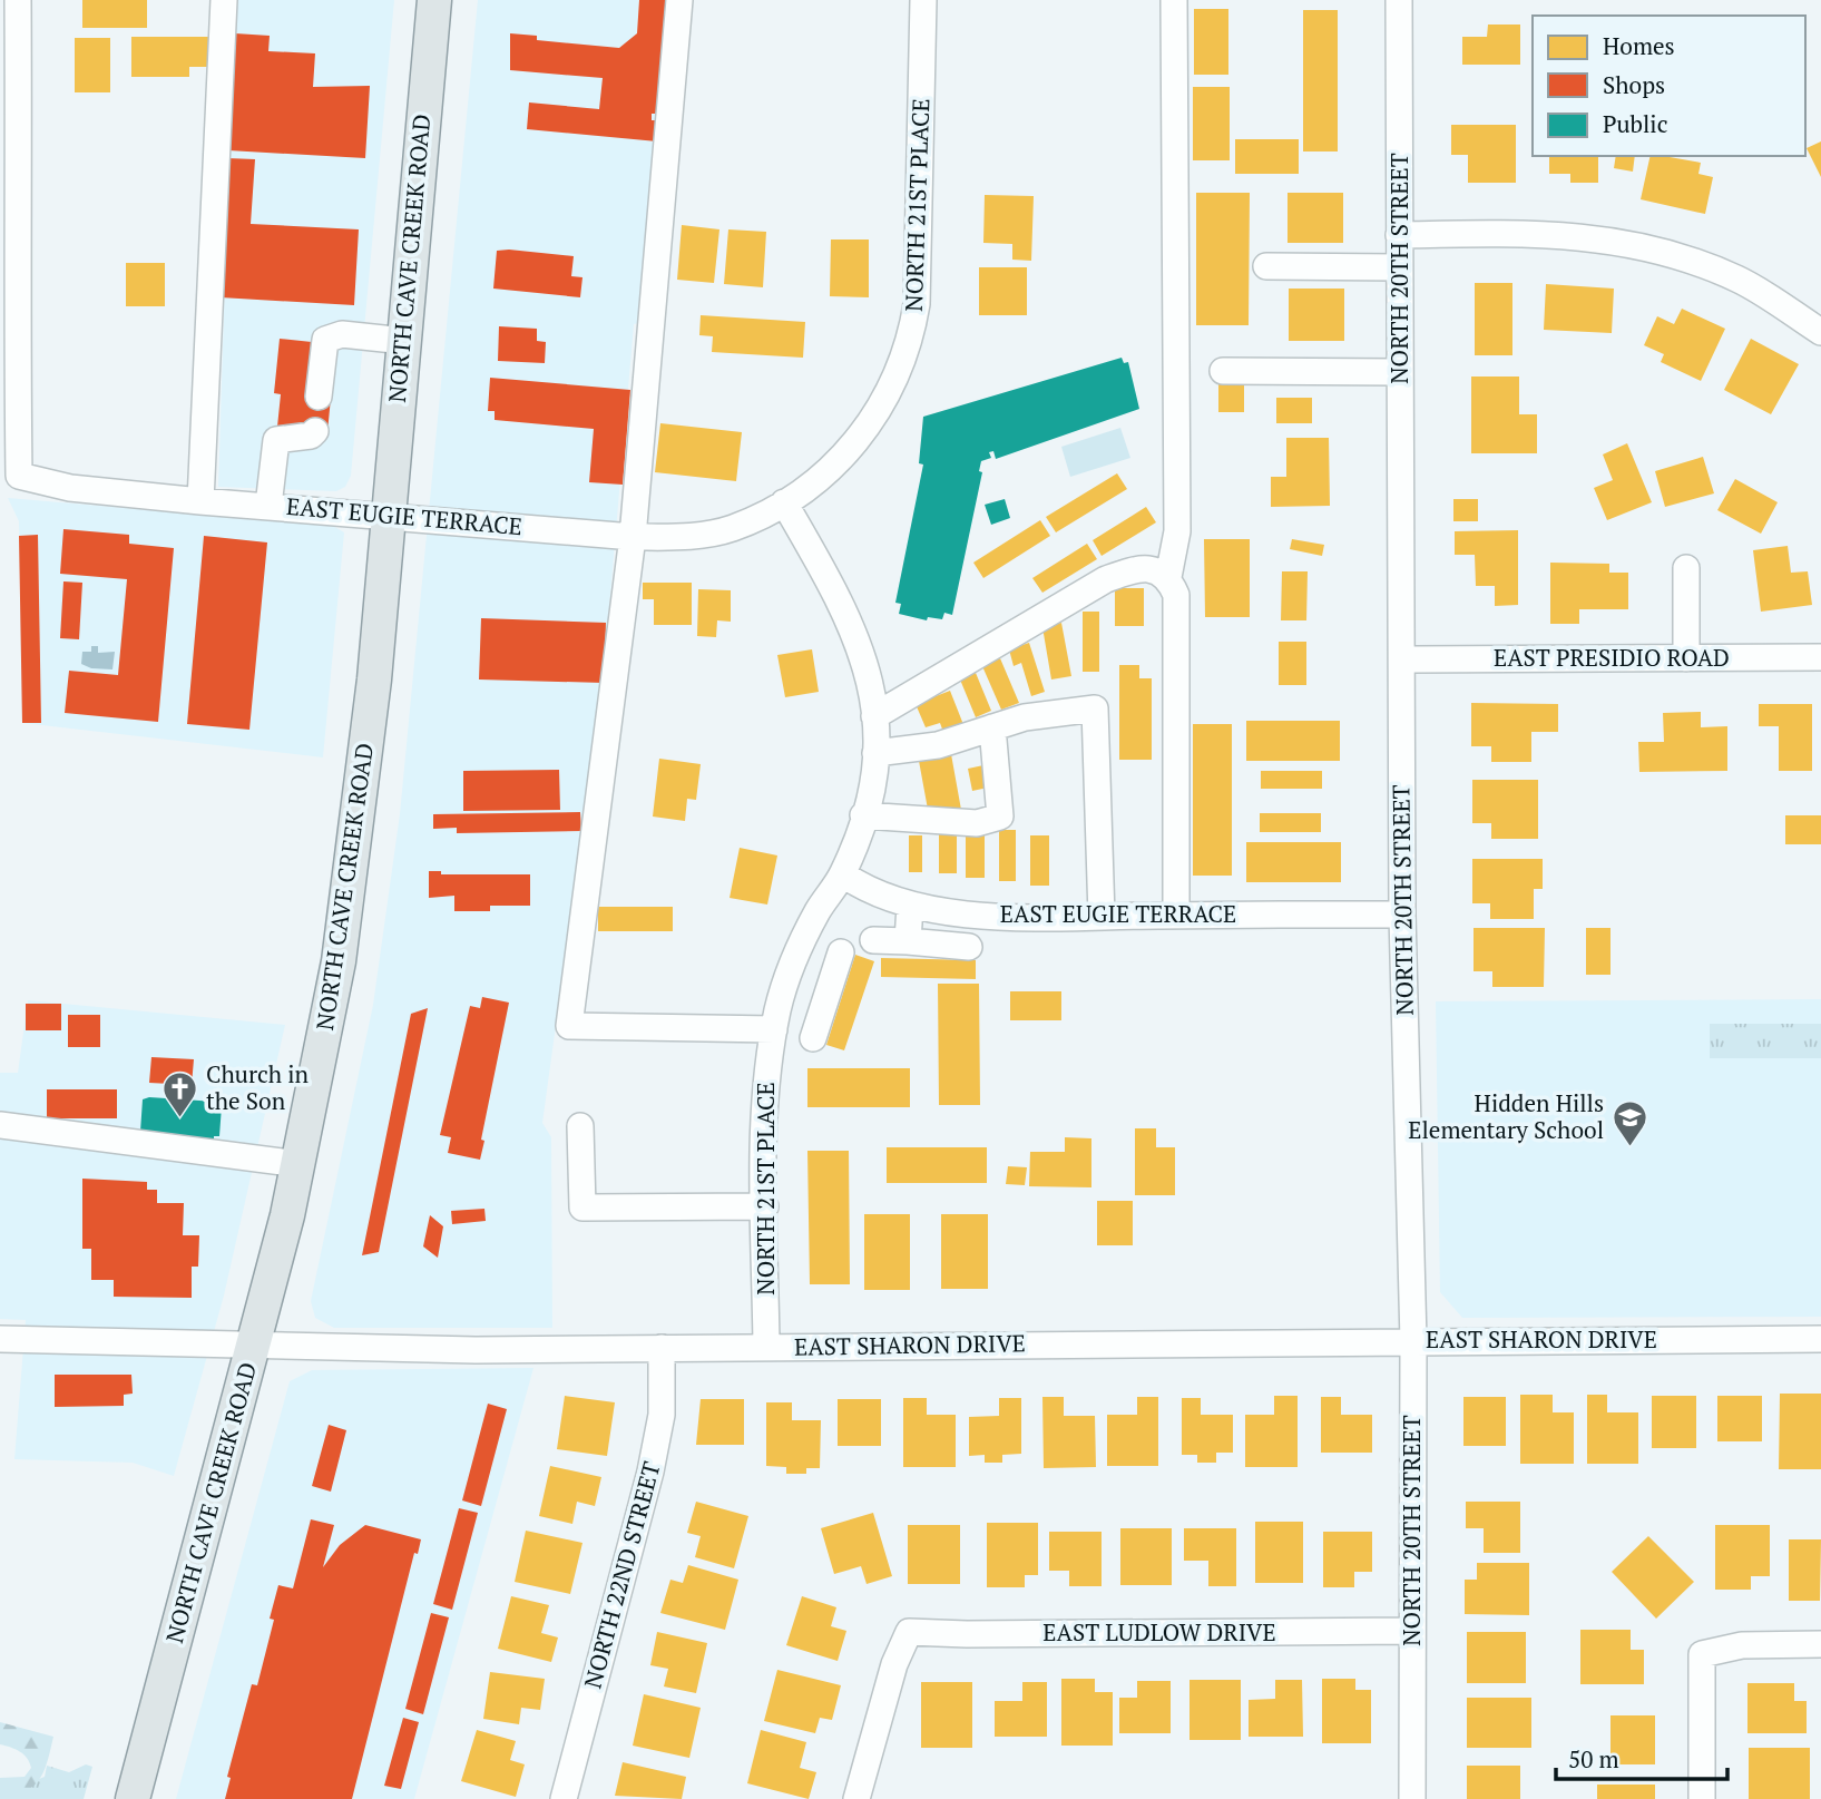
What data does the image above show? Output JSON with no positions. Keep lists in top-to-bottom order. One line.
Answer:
{"streets":{"main road":["NORTH CAVE CREEK ROAD"],"street":["NORTH 21ST PLACE","NORTH 20TH STREET","EAST EUGIE TERRACE","EAST PRESIDIO ROAD","EAST SHARON DRIVE","NORTH 22ND STREET","EAST LUDLOW DRIVE"]},"crossings":[["NORTH 21ST PLACE","EAST EUGIE TERRACE"],["NORTH 21ST PLACE","EAST SHARON DRIVE"],["NORTH CAVE CREEK ROAD","EAST EUGIE TERRACE"],["NORTH CAVE CREEK ROAD","EAST SHARON DRIVE"],["NORTH 20TH STREET","EAST EUGIE TERRACE"],["NORTH 20TH STREET","EAST PRESIDIO ROAD"],["NORTH 20TH STREET","EAST SHARON DRIVE"],["NORTH 20TH STREET","EAST LUDLOW DRIVE"],["EAST SHARON DRIVE","NORTH 22ND STREET"]],"places":{"church":["Church in the Son"],"school or university":["Hidden Hills Elementary School"]},"legend":["Homes","Shops","Public"],"scale_bar":"50 m"}
